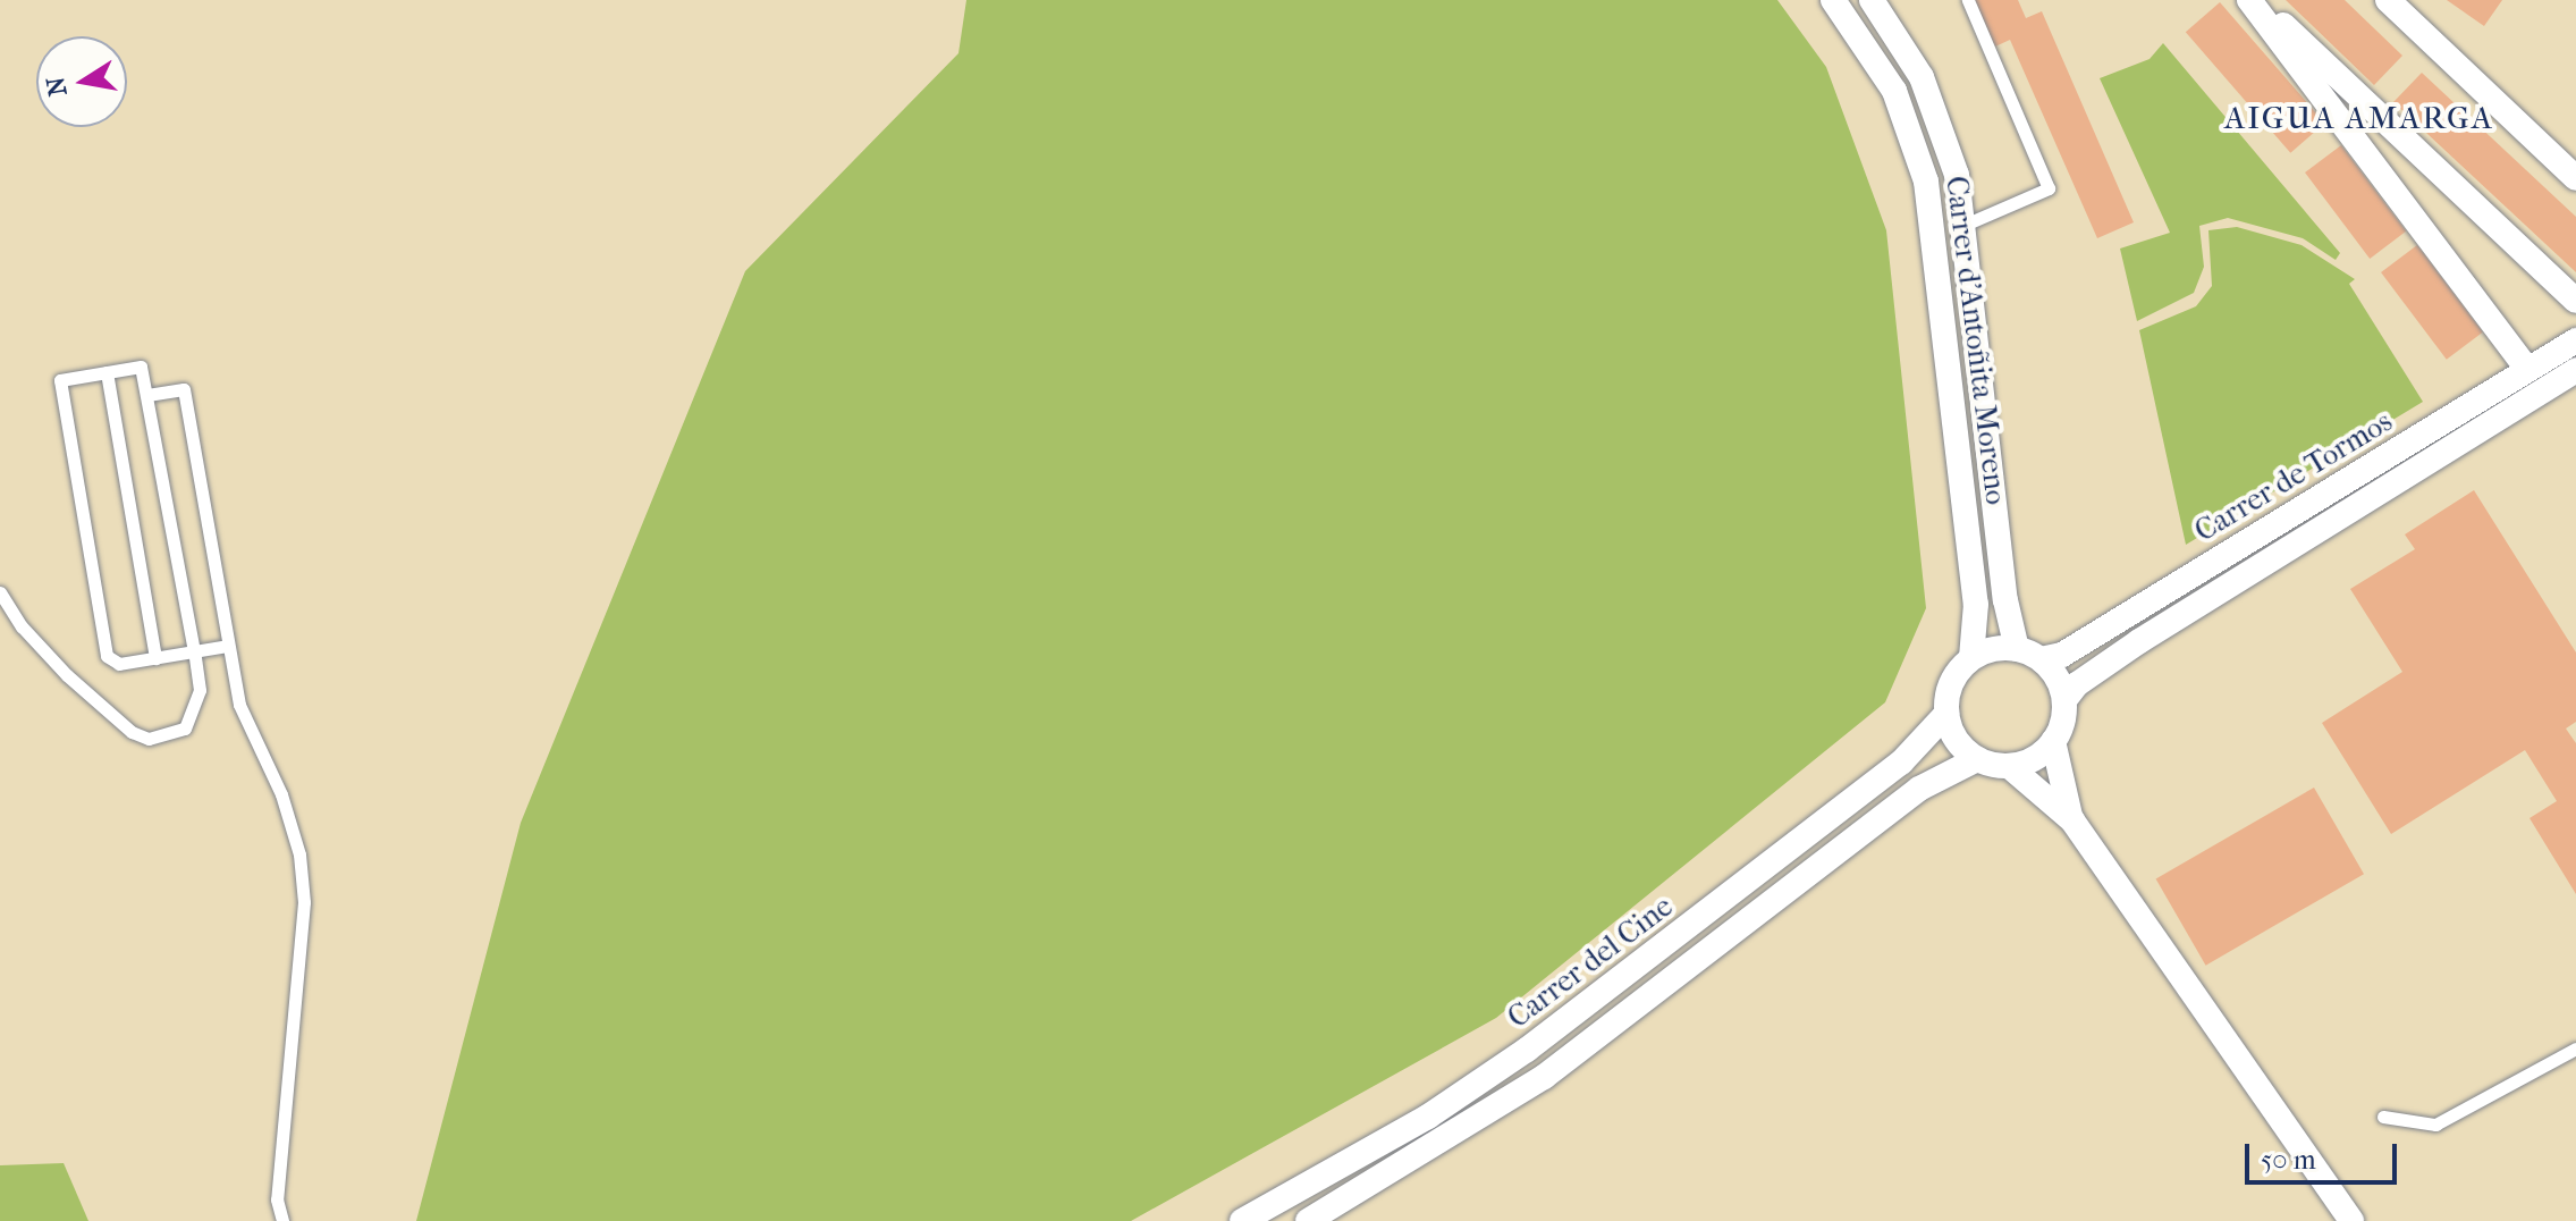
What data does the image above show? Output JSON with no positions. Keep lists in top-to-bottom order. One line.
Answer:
{"streets":{"street":["Carrer d'Antoñita Moreno","Carrer de Tormos","Carrer del Cine"]},"crossings":[["Carrer d'Antoñita Moreno","Carrer de Tormos"],["Carrer d'Antoñita Moreno","Carrer del Cine"],["Carrer de Tormos","Carrer del Cine"]],"districts":["AIGUA AMARGA"],"scale_bar":"50 m","north":"left"}
